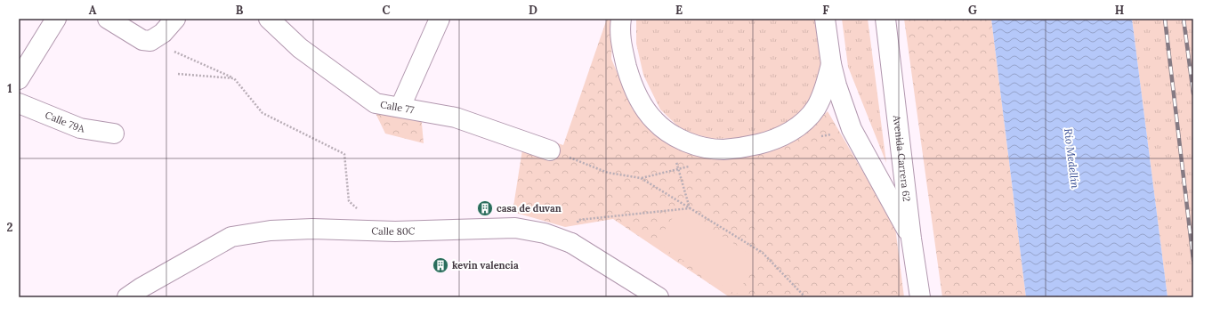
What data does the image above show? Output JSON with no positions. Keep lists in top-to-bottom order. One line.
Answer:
{"streets":{"main road":["Calle 77","Calle 79A","Avenida Carrera 62","Calle 80C"]},"water":["Río Medellín"],"places":{"building":["casa de duvan","kevin valencia"]},"grid":{"columns":["A","B","C","D","E","F","G","H"],"rows":["1","2"]}}
